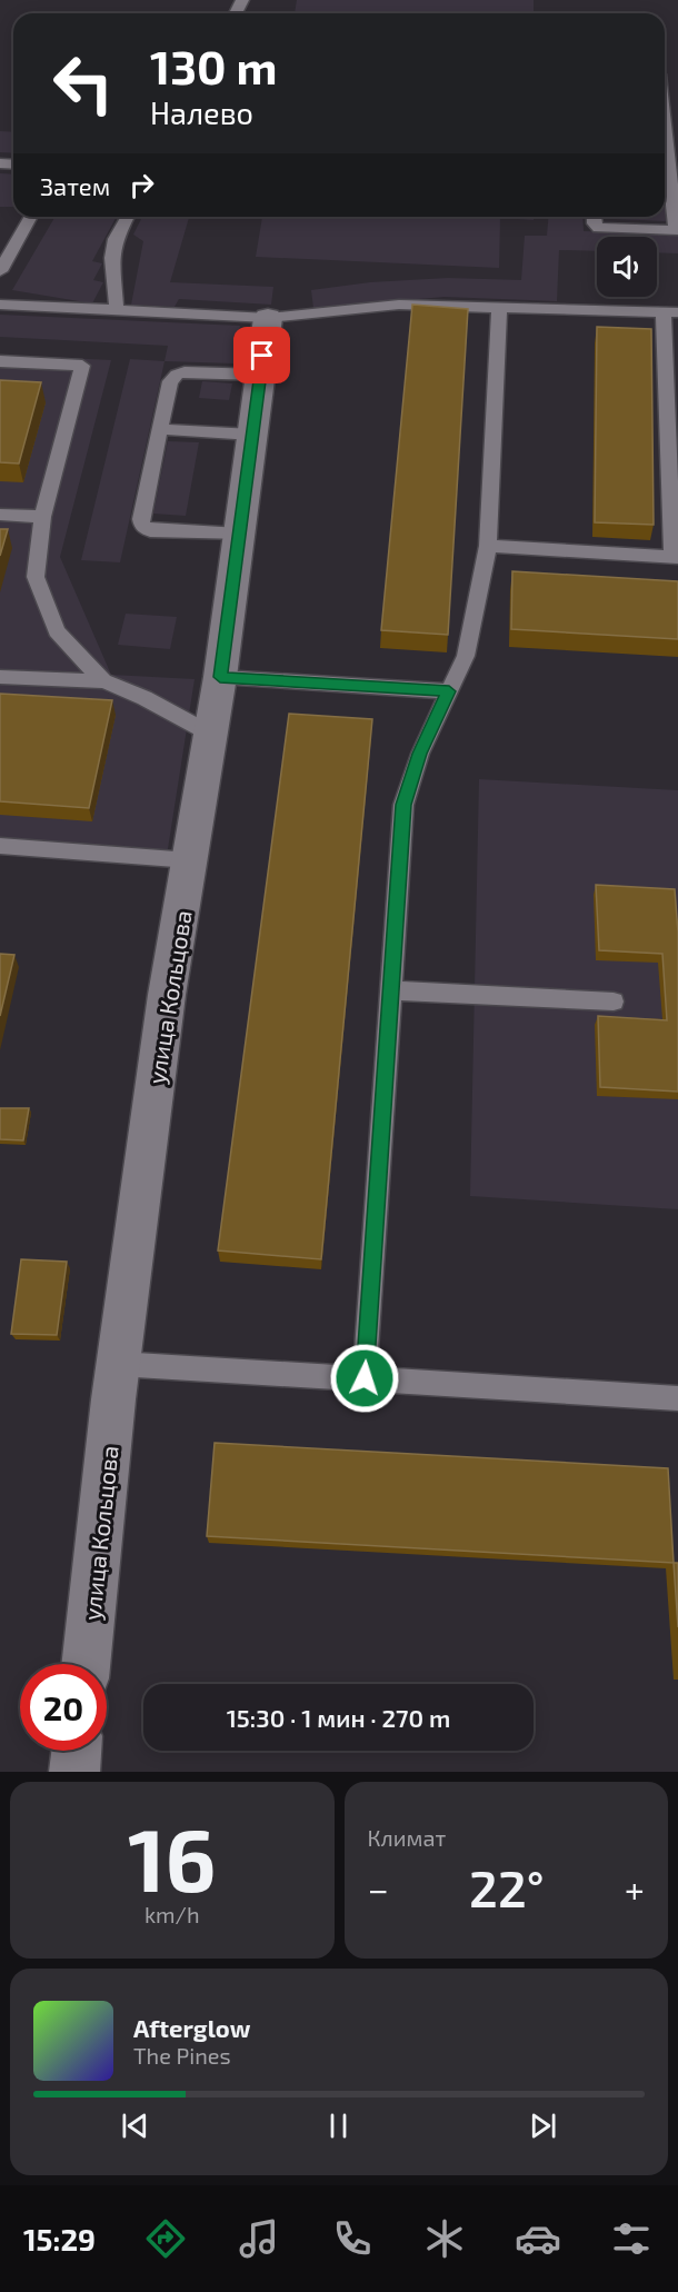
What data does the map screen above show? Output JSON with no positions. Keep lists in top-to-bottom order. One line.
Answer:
{"streets":{"street":["улица Кольцова"]},"page":{"turn":["130 m","Налево"],"then":"Затем","limit":"20","trip":"15:30 · 1 мин · 270 m","tile":[["16","km/h"],"Климат"],"heat":["−","22°","+"],"song":["Afterglow","The Pines"],"tabs":"15:29"}}
